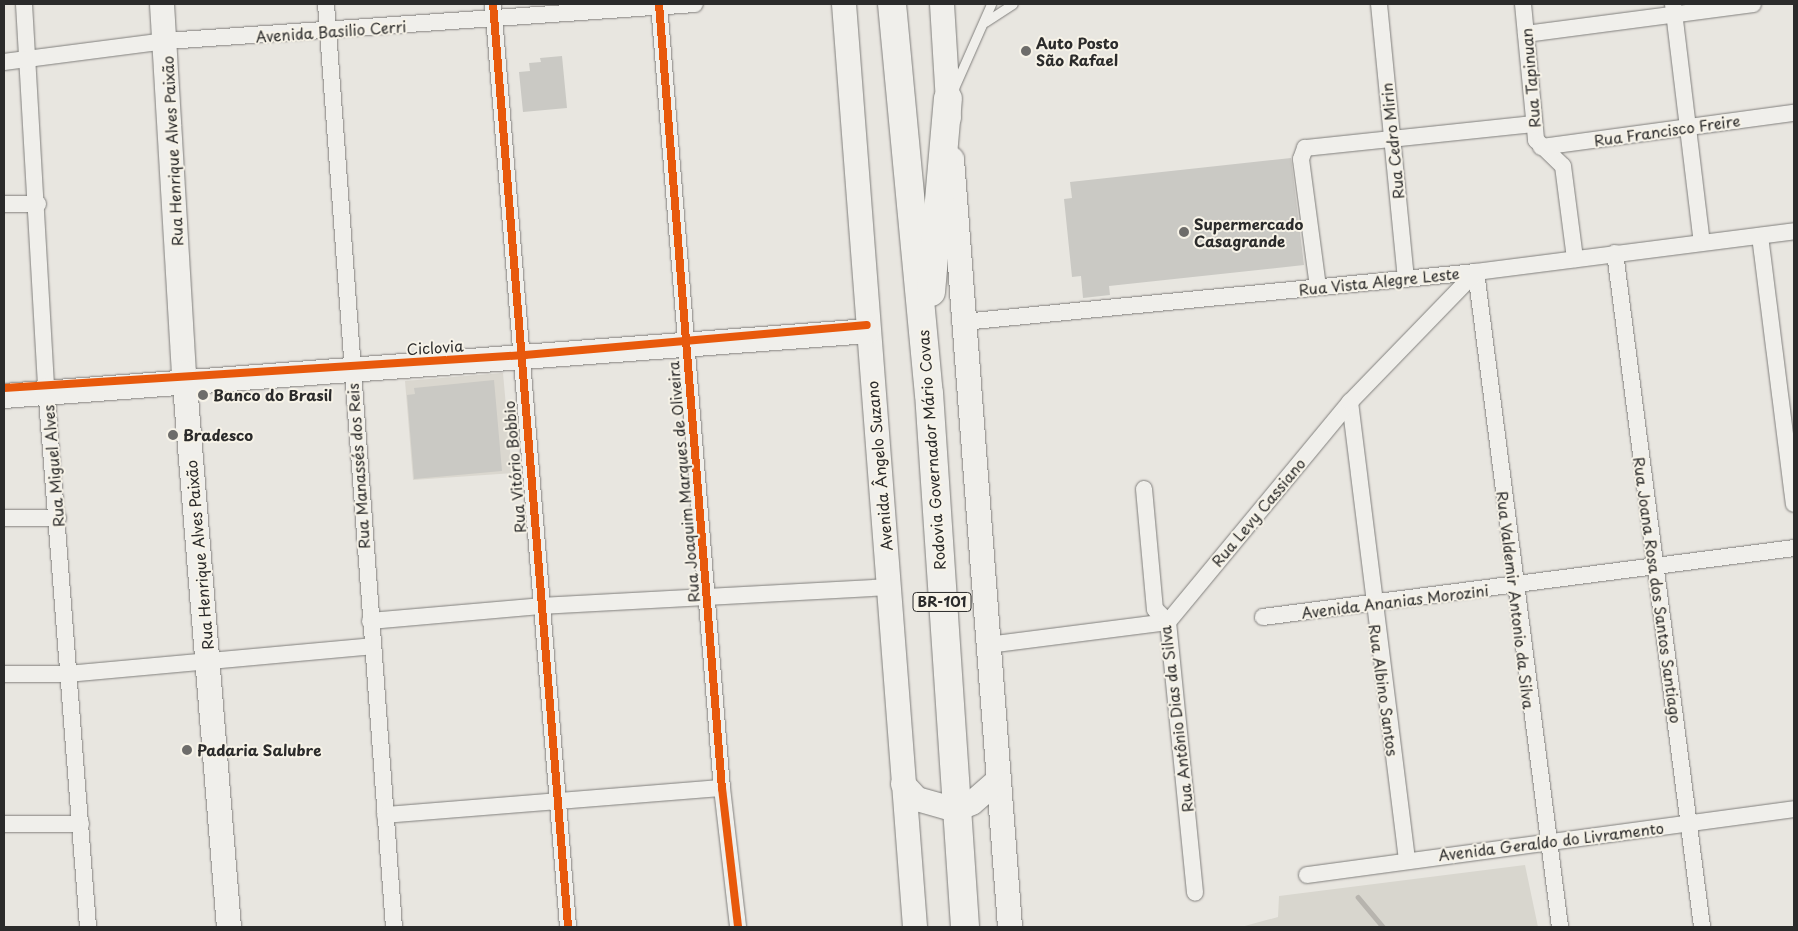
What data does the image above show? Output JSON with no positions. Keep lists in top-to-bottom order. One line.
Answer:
{"streets":{"highway":["Rodovia Governador Mário Covas","BR-101"],"main road":["Rua Henrique Alves Paixão","Avenida Ângelo Suzano"],"street":["Avenida Basilio Cerri","Rua Tapinuan","Rua Francisco Freire","Rua Cedro Mirin","Rua Vista Alegre Leste","Rua Miguel Alves","Rua Manassés dos Reis","Rua Vitório Bobbio","Rua Joaquim Marques de Oliveira","Rua Levy Cassiano","Rua Joana Rosa dos Santos Santiago","Rua Valdemir Antonio da Silva","Avenida Ananias Morozini","Rua Albino Santos","Rua Antônio Dias da Silva","Avenida Geraldo do Livramento"],"cycle path":["Ciclovia"]},"crossings":[["Avenida Basilio Cerri","Rua Henrique Alves Paixão"],["Avenida Basilio Cerri","Rua Miguel Alves"],["Avenida Basilio Cerri","Rua Manassés dos Reis"],["Avenida Basilio Cerri","Rua Vitório Bobbio"],["Avenida Basilio Cerri","Rua Joaquim Marques de Oliveira"],["Rua Tapinuan","Rua Francisco Freire"],["Rua Tapinuan","Rua Vista Alegre Leste"],["Rua Cedro Mirin","Rua Vista Alegre Leste"],["Rua Vista Alegre Leste","Rua Levy Cassiano"],["Rua Vista Alegre Leste","Rua Joana Rosa dos Santos Santiago"],["Rua Vista Alegre Leste","Rua Valdemir Antonio da Silva"],["Rua Levy Cassiano","Rua Valdemir Antonio da Silva"],["Rua Levy Cassiano","Rua Albino Santos"],["Rua Levy Cassiano","Rua Antônio Dias da Silva"],["Rua Joana Rosa dos Santos Santiago","Avenida Ananias Morozini"],["Rua Joana Rosa dos Santos Santiago","Avenida Geraldo do Livramento"],["Rua Valdemir Antonio da Silva","Avenida Ananias Morozini"],["Rua Valdemir Antonio da Silva","Avenida Geraldo do Livramento"],["Avenida Ananias Morozini","Rua Albino Santos"],["Rua Albino Santos","Avenida Geraldo do Livramento"]],"places":["Auto Posto São Rafael","Supermercado Casagrande","Banco do Brasil","Bradesco","Padaria Salubre"]}
